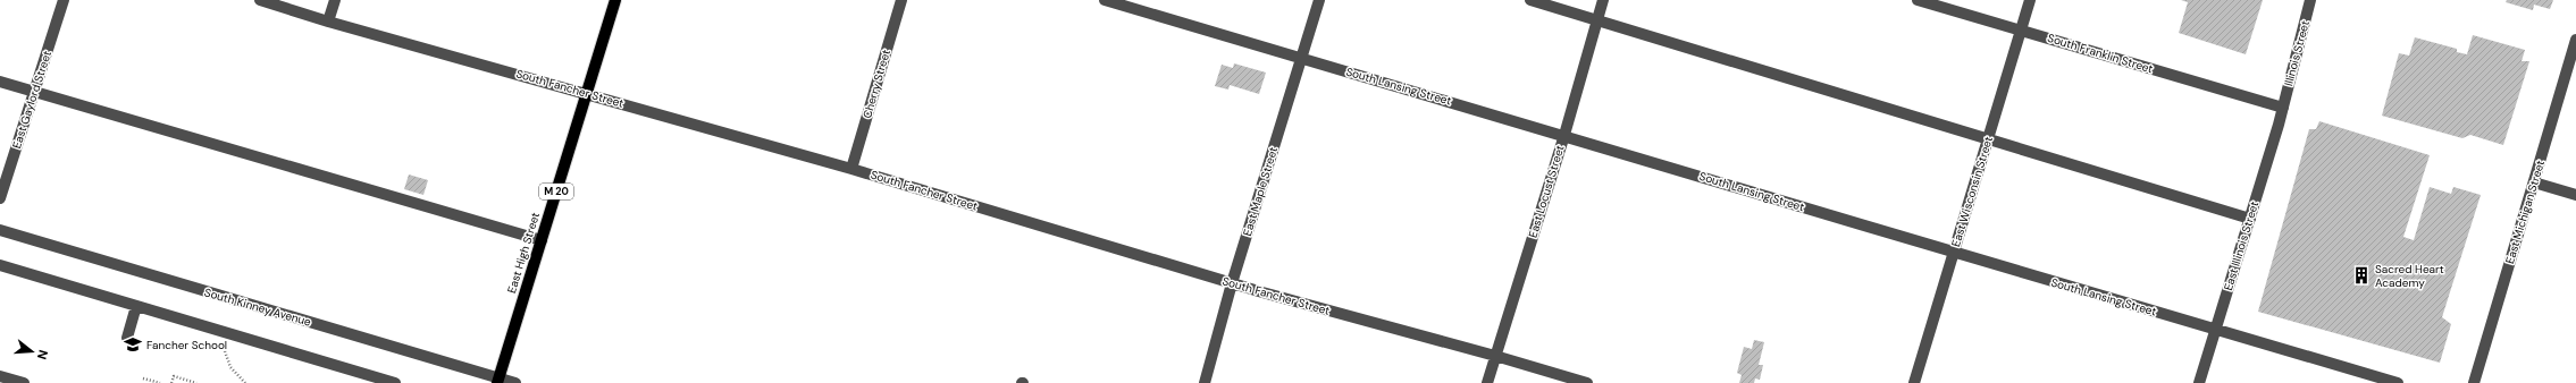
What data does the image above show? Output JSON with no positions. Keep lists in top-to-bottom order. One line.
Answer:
{"streets":{"main road":["M 20","East High Street"],"street":["South Franklin Street","Illinois Street","Cherry Street","South Lansing Street","South Fancher Street","East Gaylord Street","East Maple Street","East Locust Street","East Wisconsin Street","East Michigan Street","East Illinois Street","South Kinney Avenue"]},"crossings":[["South Franklin Street","Illinois Street"],["South Franklin Street","East Wisconsin Street"],["South Franklin Street","East Illinois Street"],["Illinois Street","East Illinois Street"],["Cherry Street","South Fancher Street"],["South Lansing Street","East Maple Street"],["South Lansing Street","East Locust Street"],["South Lansing Street","East Wisconsin Street"],["South Lansing Street","East Illinois Street"],["South Fancher Street","East Maple Street"],["South Fancher Street","East Locust Street"],["South Fancher Street","East High Street"],["East High Street","South Kinney Avenue"]],"places":{"building":["Sacred Heart Academy"],"school or university":["Fancher School"]},"north":"right"}
